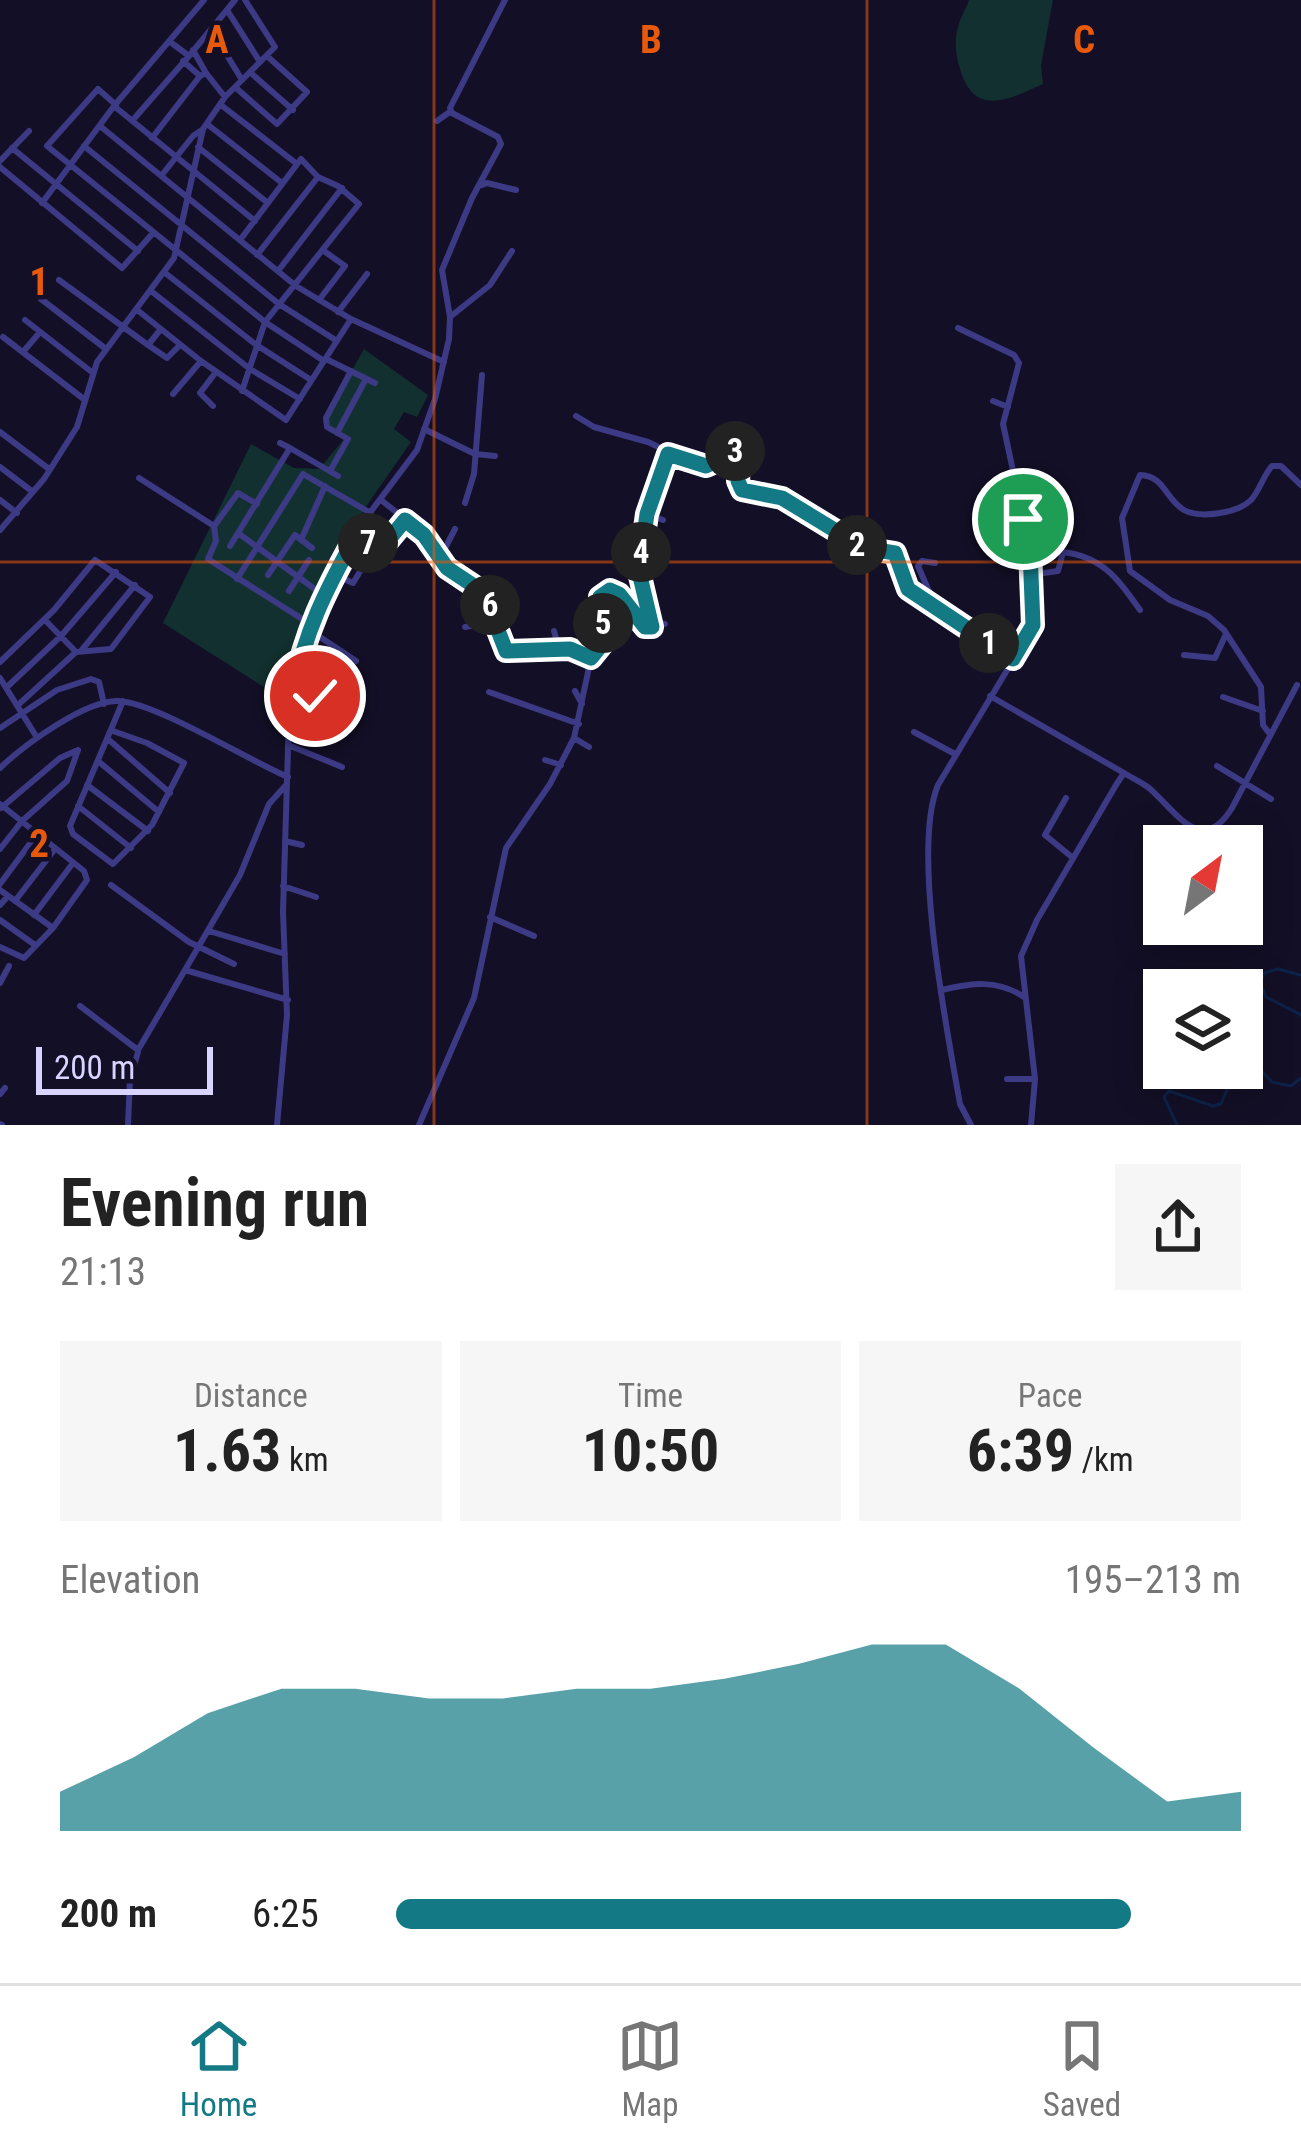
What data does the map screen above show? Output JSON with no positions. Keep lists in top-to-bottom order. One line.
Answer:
{"scale_bar":"200 m","north":"top right","page":{"pins":["3","7","2","4","6","5","1"],"scale":"200 m","heading":["Evening run","21:13"],"stats":[["Distance","1.63 km"],["Time","10:50"],["Pace","6:39 /km"]],"chart":["Elevation","195–213 m"],"list":[{"name":"200 m","note":"6:25"}],"tabs":["Home","Map","Saved"]},"grid":{"columns":["A","B","C"],"rows":["1","2"]}}
